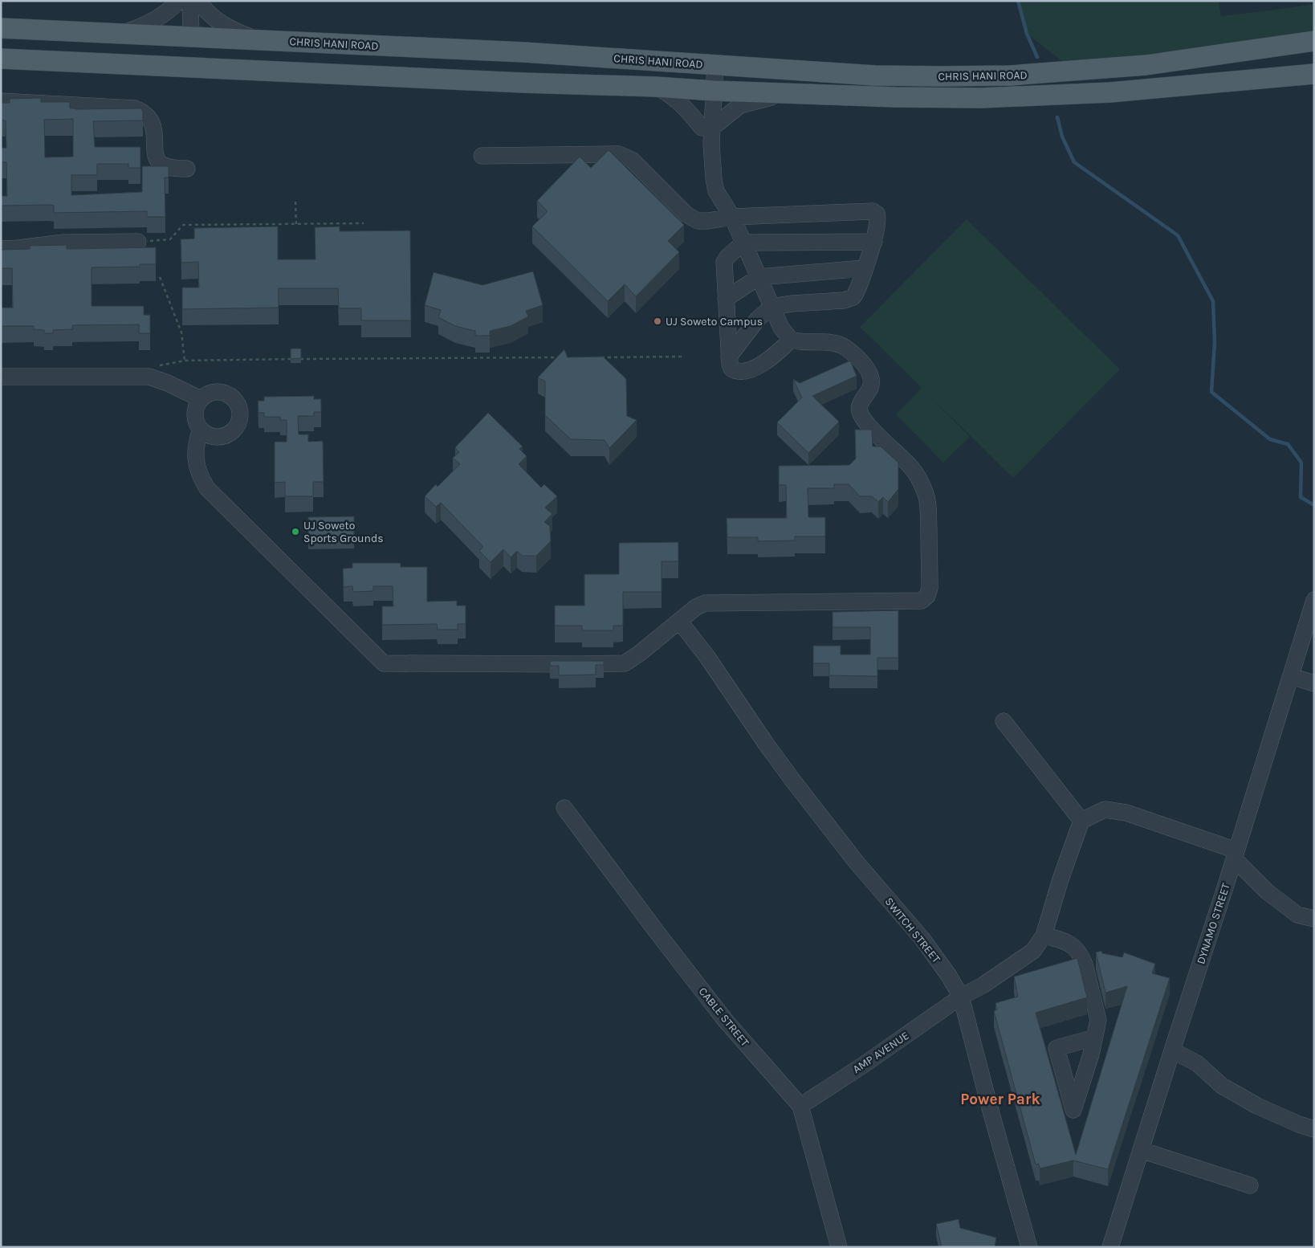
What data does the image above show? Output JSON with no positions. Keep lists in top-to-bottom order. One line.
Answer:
{"streets":{"main road":["CHRIS HANI ROAD"],"street":["DYNAMO STREET","SWITCH STREET","CABLE STREET","AMP AVENUE"]},"crossings":[["SWITCH STREET","AMP AVENUE"],["CABLE STREET","AMP AVENUE"]],"districts":["Power Park"],"places":["UJ Soweto Campus","UJ Soweto Sports Grounds"]}
